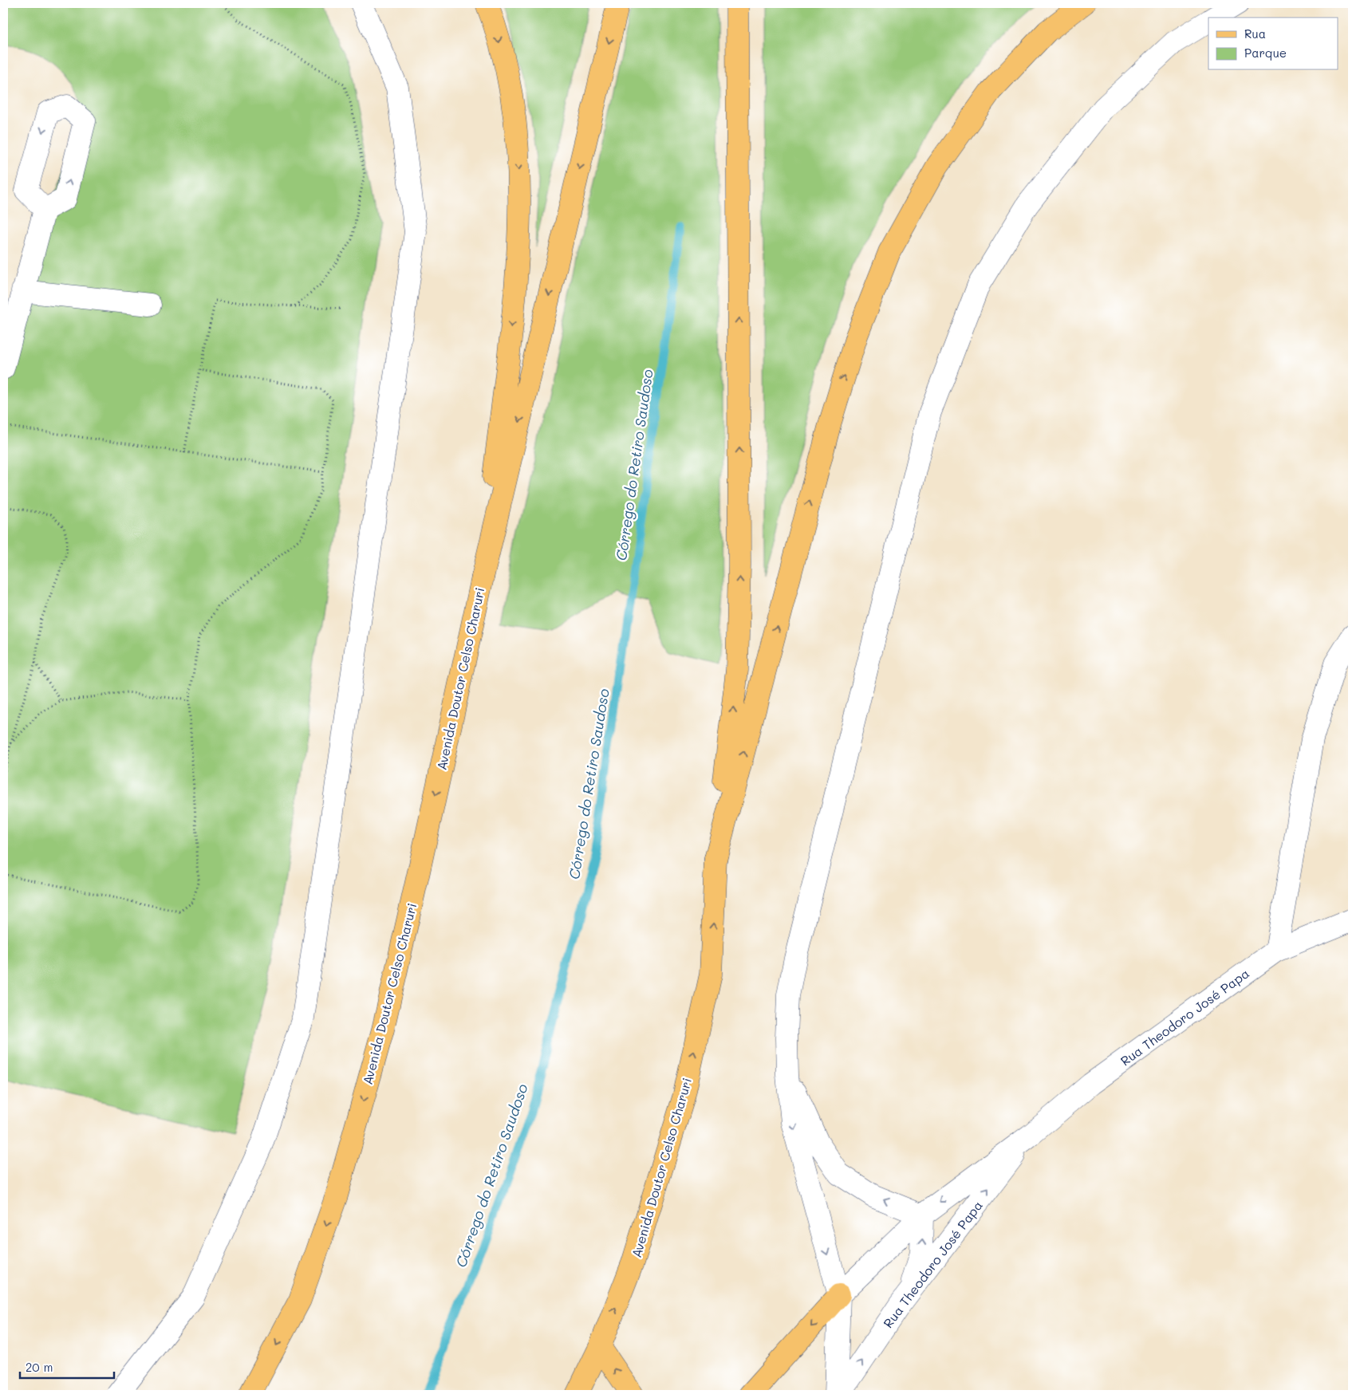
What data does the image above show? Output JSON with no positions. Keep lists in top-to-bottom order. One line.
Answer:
{"streets":{"main road":["Avenida Doutor Celso Charuri"],"street":["Rua Theodoro José Papa"]},"water":["Córrego do Retiro Saudoso"],"legend":["Rua","Parque"],"scale_bar":"20 m"}
